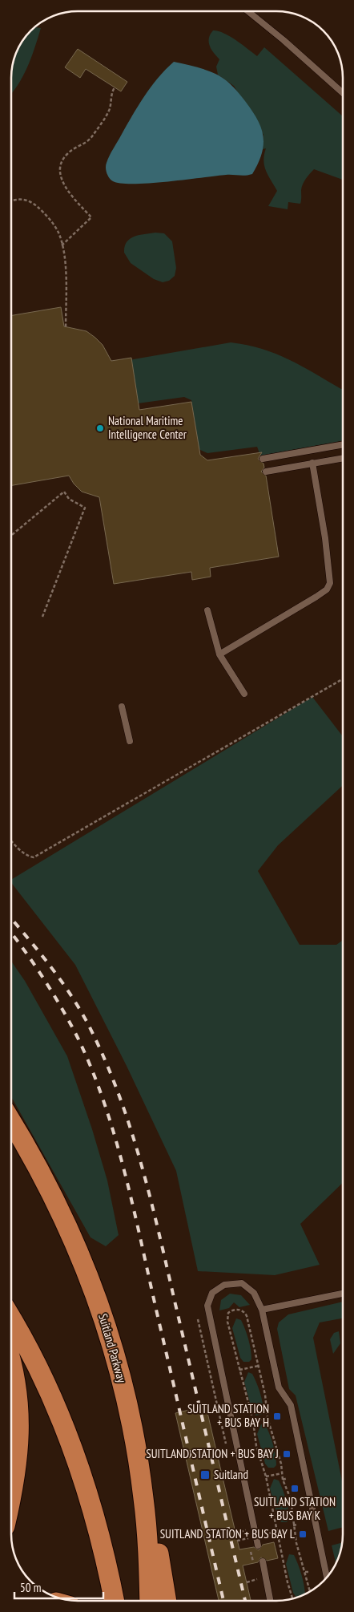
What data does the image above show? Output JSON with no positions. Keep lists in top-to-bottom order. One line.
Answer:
{"streets":{"highway":["Suitland Parkway"]},"places":{"other":["National Maritime Intelligence Center"],"transit":["SUITLAND STATION + BUS BAY H","SUITLAND STATION + BUS BAY J","Suitland","SUITLAND STATION + BUS BAY K","SUITLAND STATION + BUS BAY L"]},"scale_bar":"50 m"}
